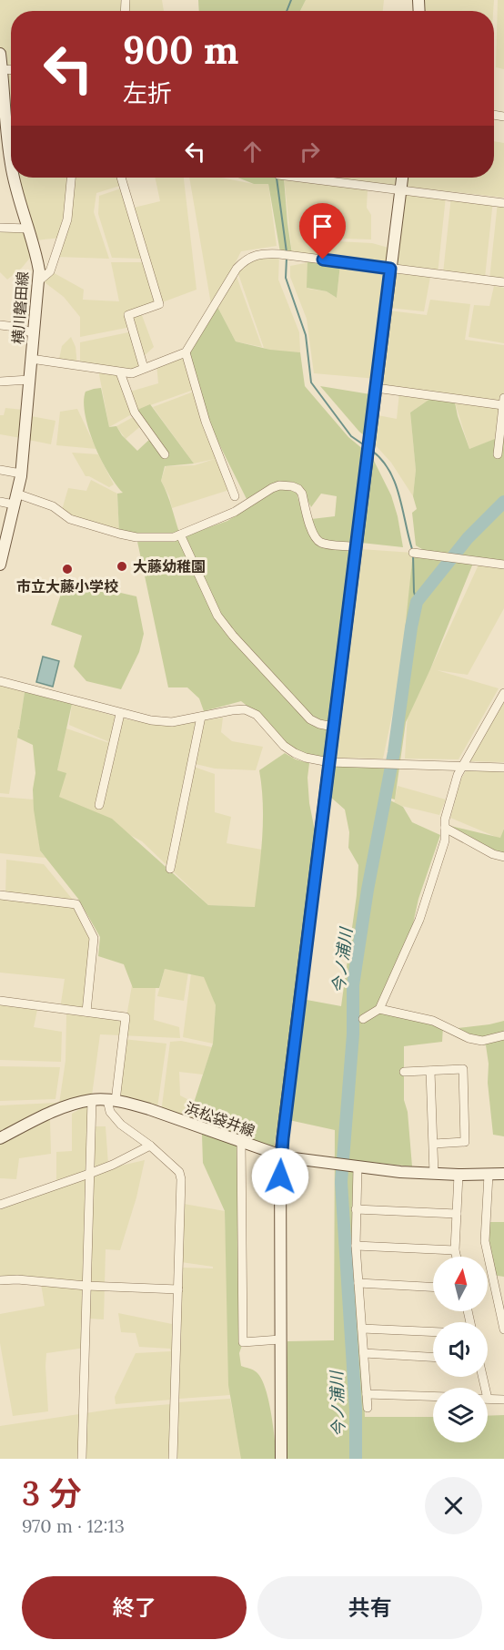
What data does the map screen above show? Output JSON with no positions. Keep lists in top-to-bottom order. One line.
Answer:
{"streets":{"street":["横川磐田線","浜松袋井線"]},"water":["今ノ浦川"],"places":["大藤幼稚園","市立大藤小学校"],"north":"top","page":{"turn":["900 m","左折"],"heading":["3 分","970 m · 12:13"],"buttons":["終了","共有"]}}
